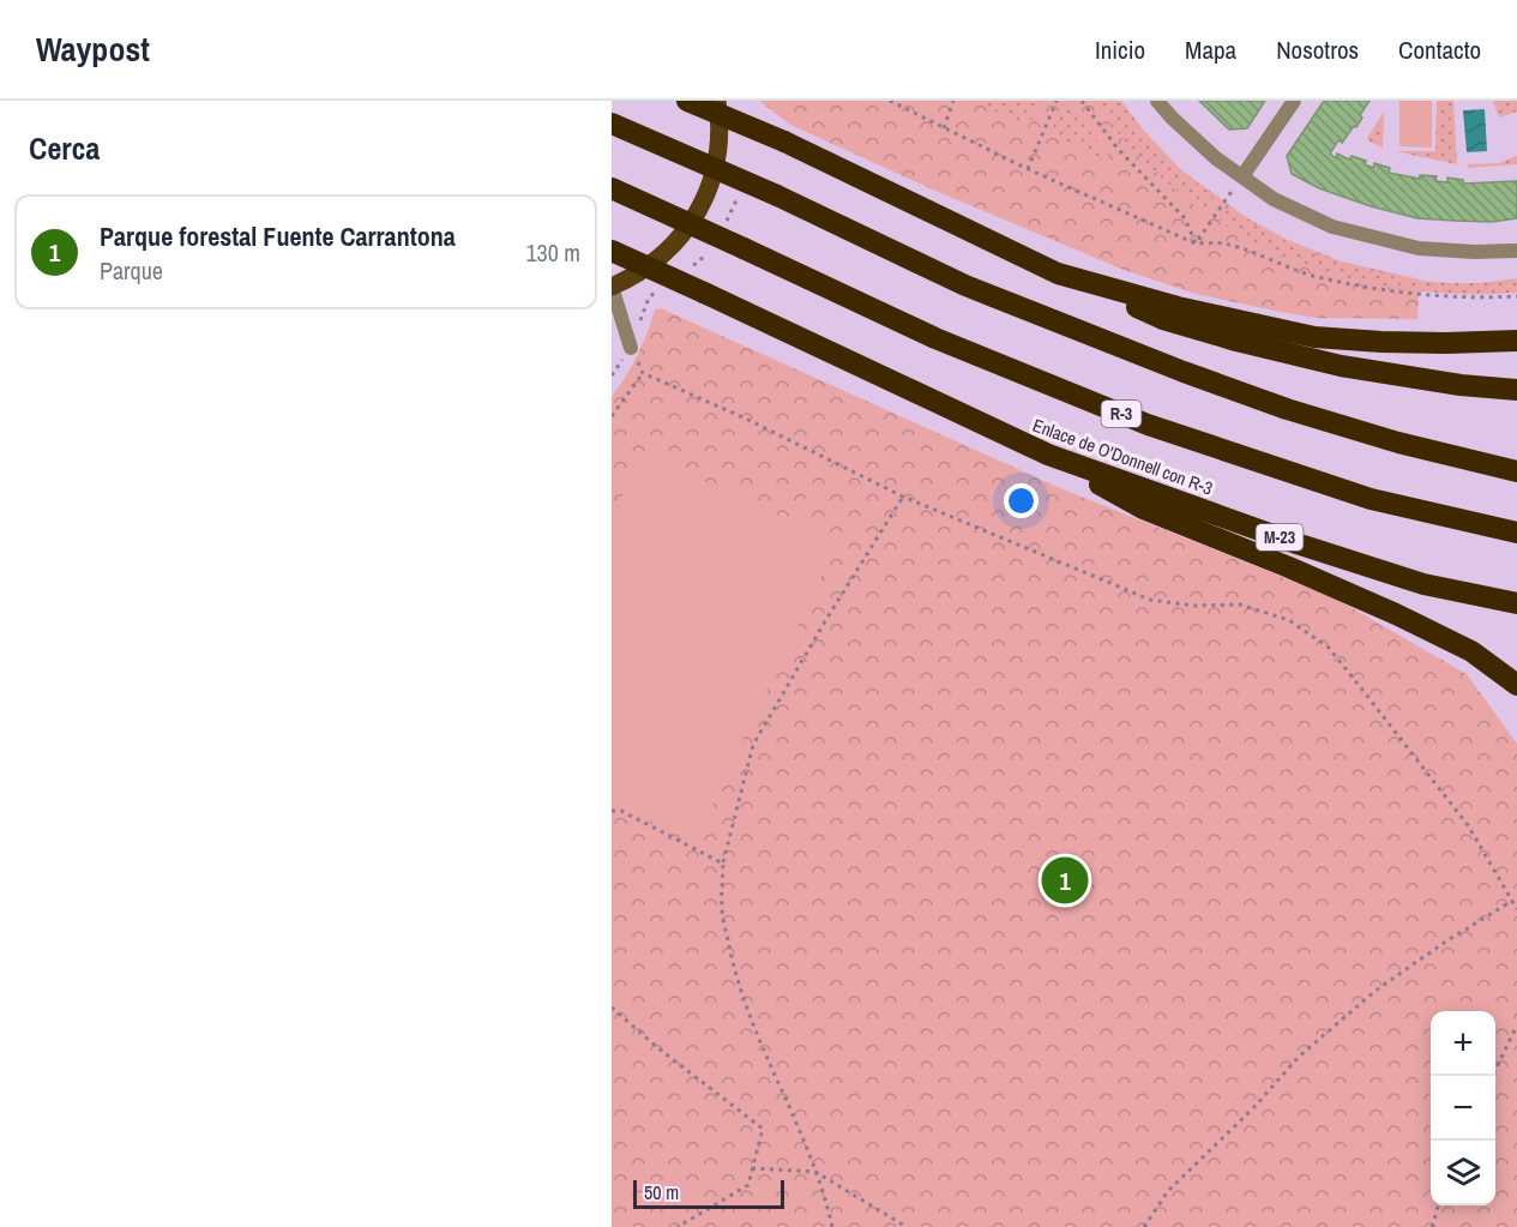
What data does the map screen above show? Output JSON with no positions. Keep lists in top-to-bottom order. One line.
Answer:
{"streets":{"highway":["R-3","Enlace de O'Donnell con R-3","M-23"]},"scale_bar":"50 m","page":{"header":"Waypost","nav":["Inicio","Mapa","Nosotros","Contacto"],"heading":"Cerca","list":[{"mark":"1","name":"Parque forestal Fuente Carrantona","note":"Parque","value":"130 m"}],"pins":"1","map_buttons":["+","−"],"scale":"50 m"}}
